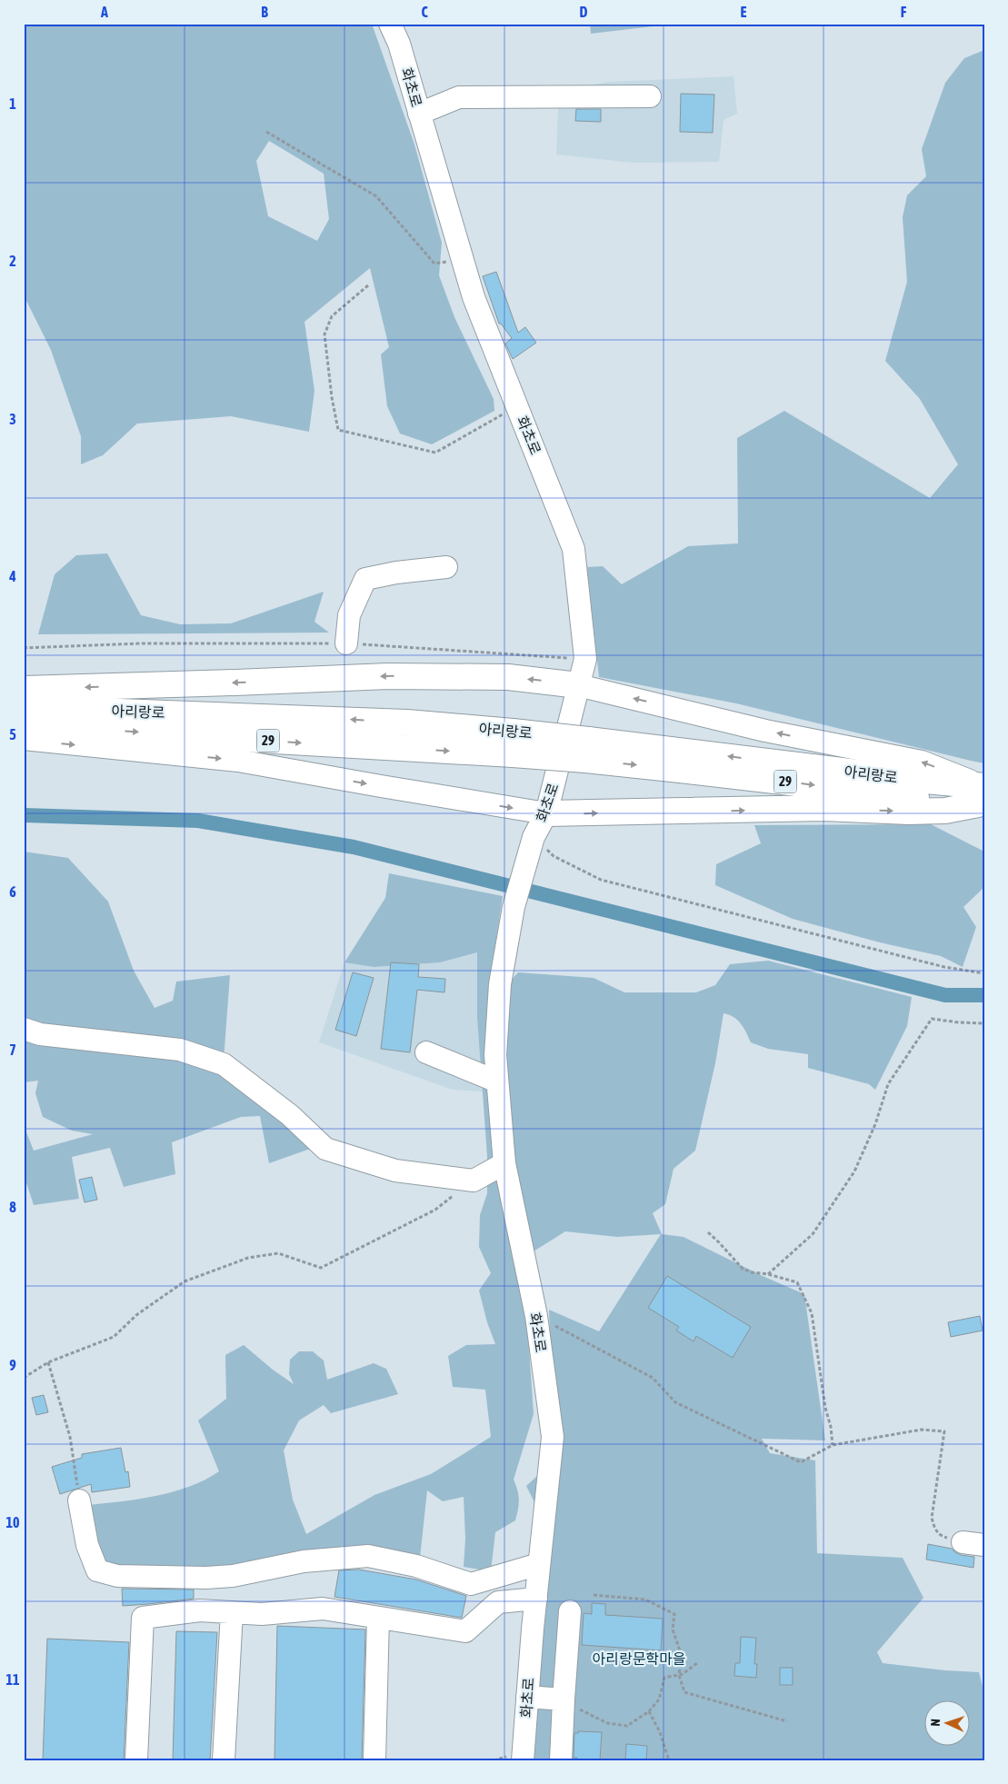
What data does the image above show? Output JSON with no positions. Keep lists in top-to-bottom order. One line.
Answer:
{"streets":{"main road":["아리랑로","29"],"street":["화초로"]},"parks":["아리랑문학마을"],"north":"left","grid":{"columns":["A","B","C","D","E","F"],"rows":["1","2","3","4","5","6","7","8","9","10","11"]}}
